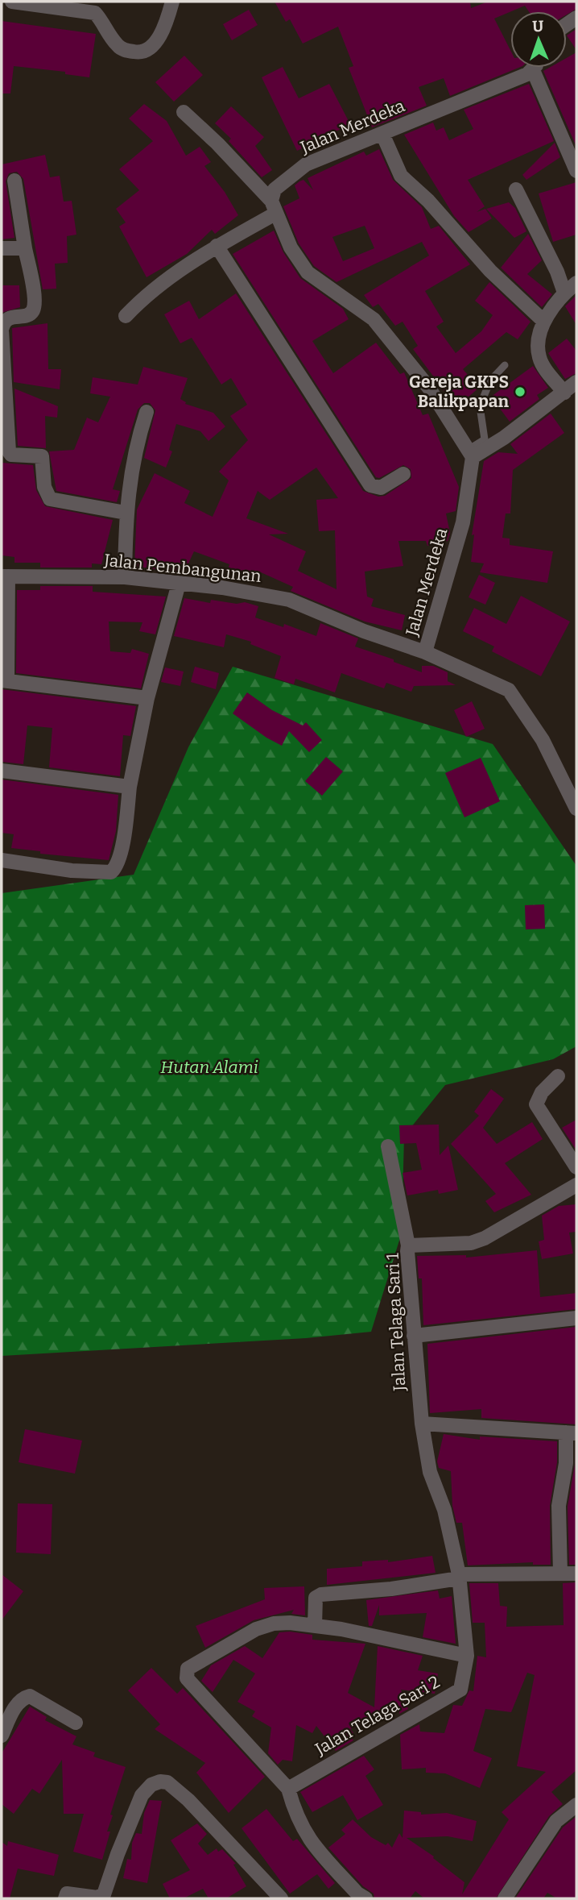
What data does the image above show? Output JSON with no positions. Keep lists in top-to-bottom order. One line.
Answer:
{"streets":{"street":["Jalan Merdeka","Jalan Pembangunan","Jalan Telaga Sari 1","Jalan Telaga Sari 2"]},"crossings":[["Jalan Merdeka","Jalan Pembangunan"],["Jalan Telaga Sari 1","Jalan Telaga Sari 2"]],"parks":["Hutan Alami"],"places":["Gereja GKPS Balikpapan"],"north":"top"}
